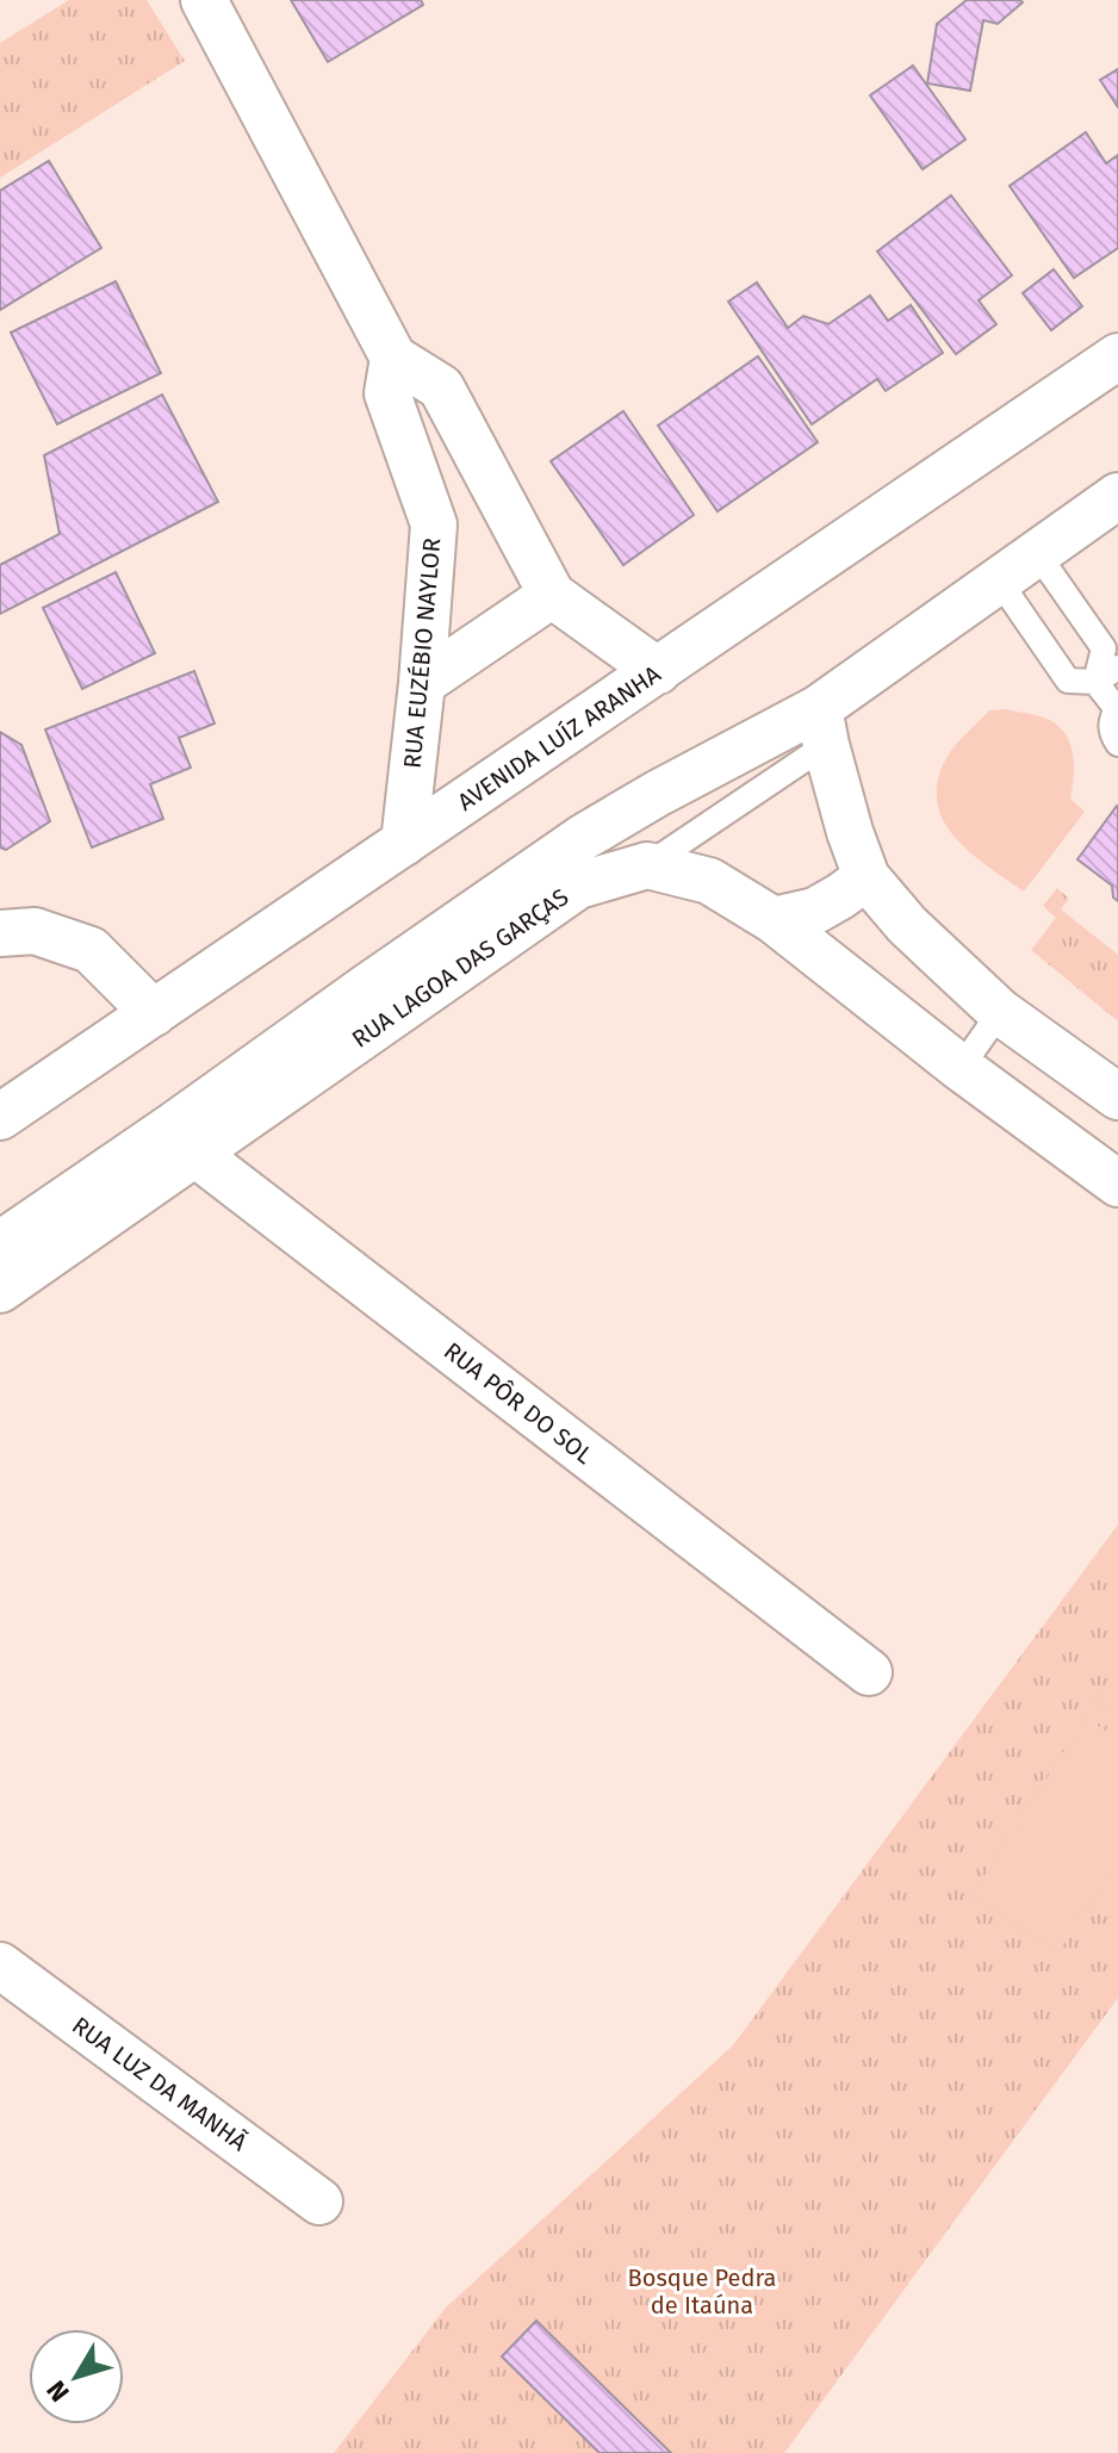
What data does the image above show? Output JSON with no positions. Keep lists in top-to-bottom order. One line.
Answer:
{"streets":{"street":["RUA EUZÉBIO NAYLOR","AVENIDA LUÍZ ARANHA","RUA LAGOA DAS GARÇAS","RUA PÔR DO SOL","RUA LUZ DA MANHÃ"]},"crossings":[["RUA EUZÉBIO NAYLOR","AVENIDA LUÍZ ARANHA"],["RUA LAGOA DAS GARÇAS","RUA PÔR DO SOL"]],"parks":["Bosque Pedra de Itaúna"],"north":"bottom left"}
